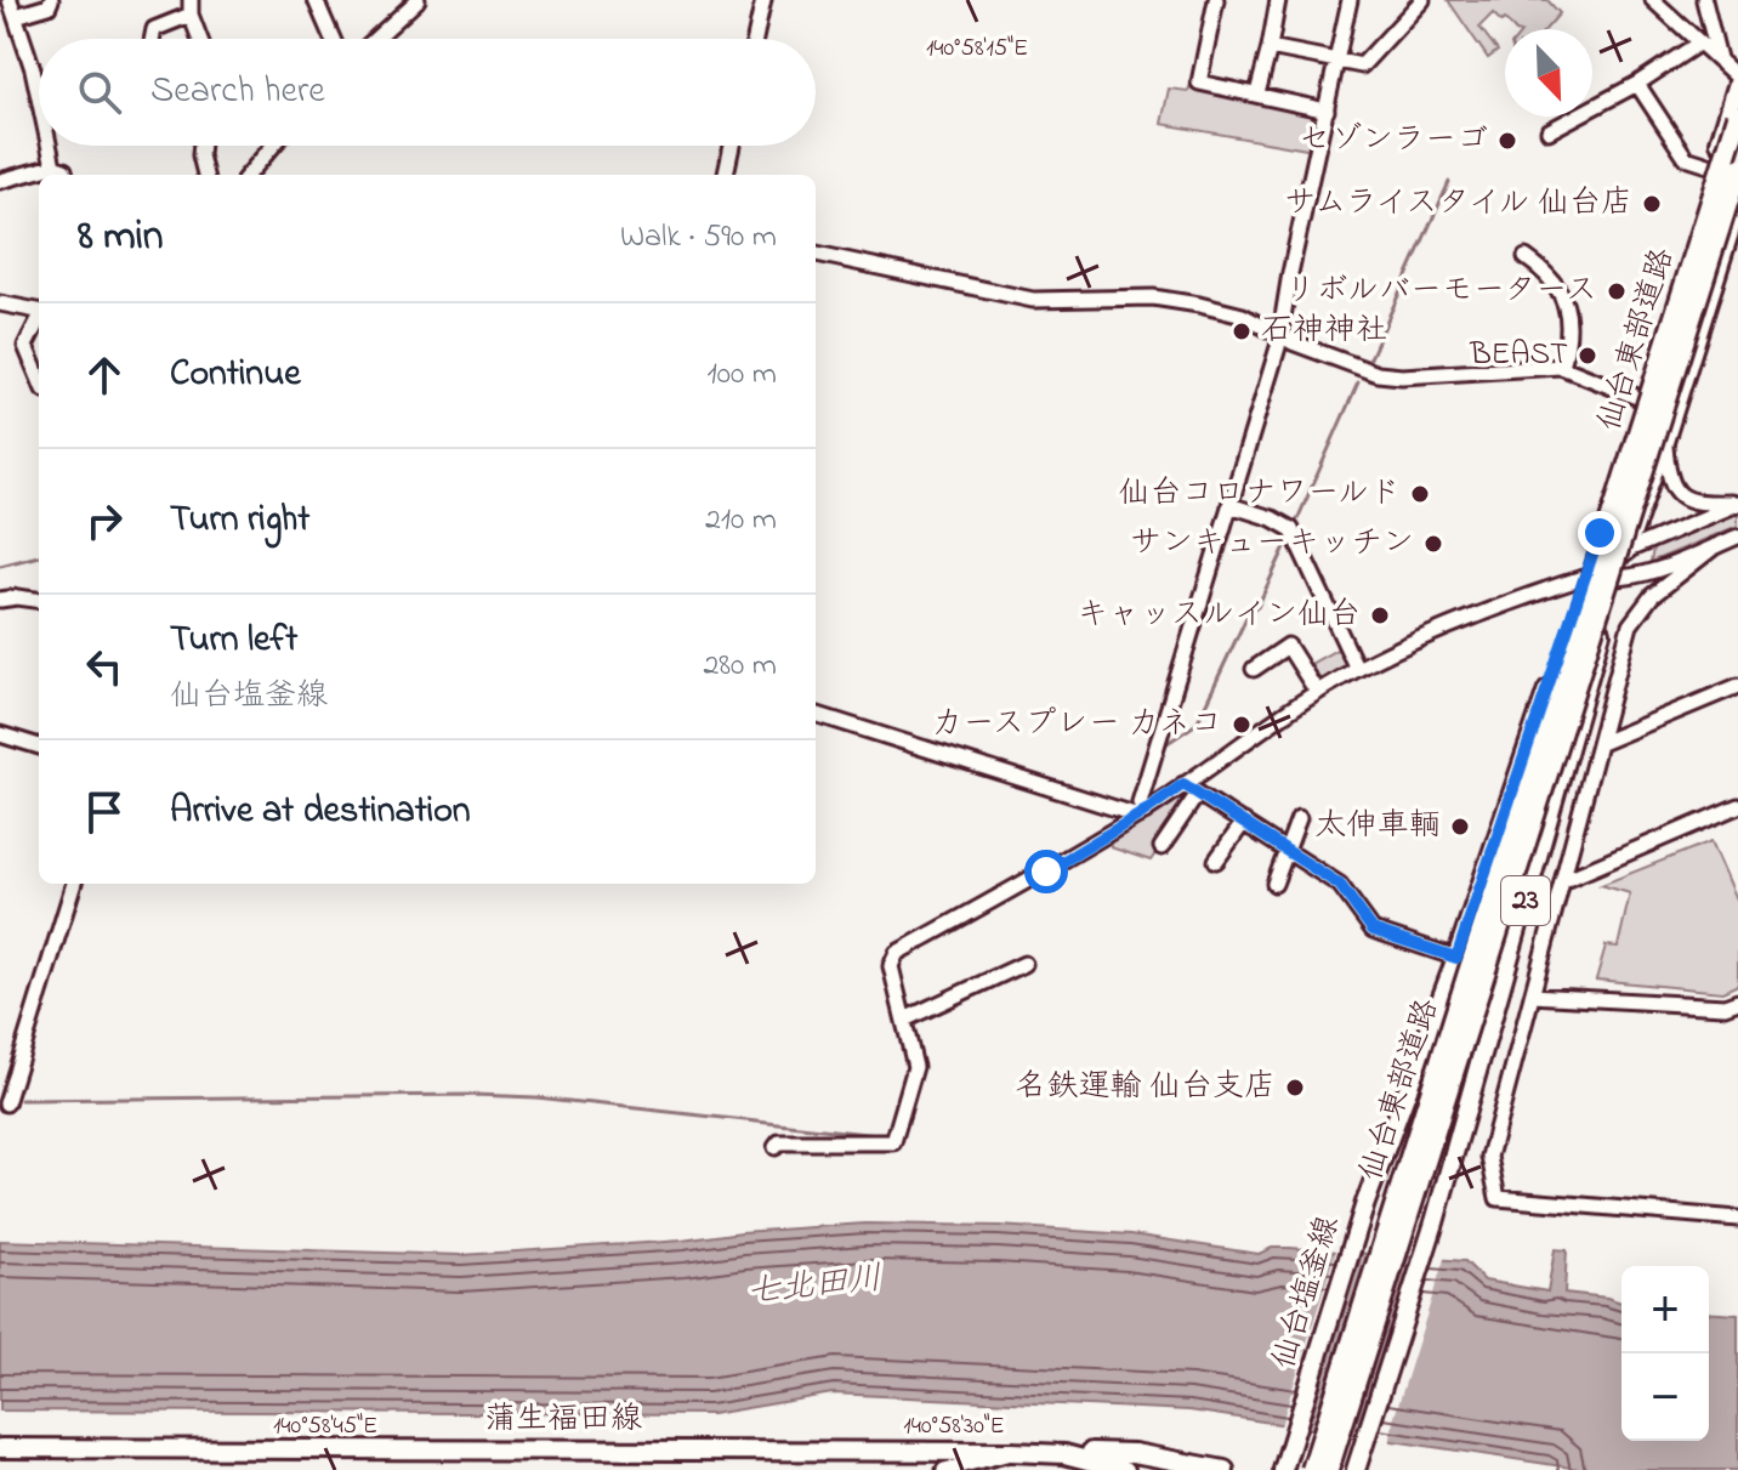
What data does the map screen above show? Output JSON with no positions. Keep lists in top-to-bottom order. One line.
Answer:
{"streets":{"highway":["仙台東部道路"],"main road":["23","仙台塩釜線","蒲生福田線"]},"water":["七北田川"],"places":["セゾンラーゴ","サムライスタイル 仙台店","リボルバーモータース","石神神社","BEAST","仙台コロナワールド","サンキューキッチン","キャッスルイン仙台","カースプレー カネコ","太伸車輌","名鉄運輸 仙台支店"],"north":"bottom right","page":{"search":"Search here","heading":["8 min","Walk · 590 m"],"list":[["Continue","100 m"],["Turn right","210 m"],["Turn left","仙台塩釜線","280 m"],"Arrive at destination"],"map_buttons":["+","−"]},"coordinates":["140°58'15\"E","140°58'45\"E","140°58'30\"E"]}
